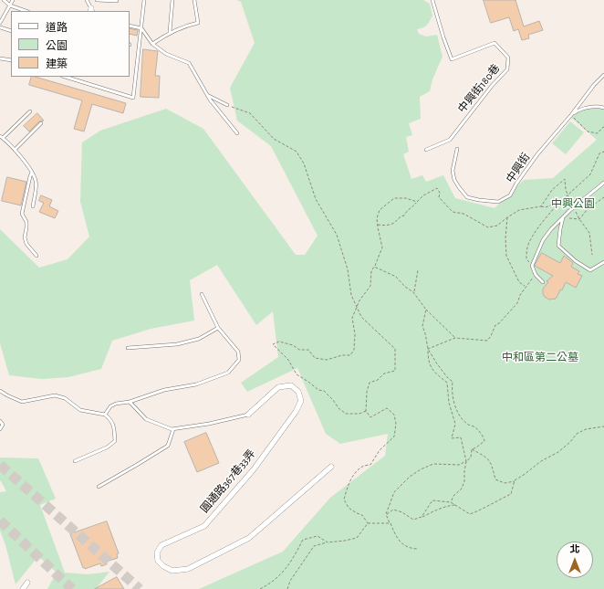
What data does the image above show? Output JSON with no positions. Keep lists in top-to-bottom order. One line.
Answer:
{"streets":{"street":["圓通路367巷33弄"],"lane":["中興街180巷","中興街"]},"parks":["中興公園","中和區第二公墓"],"legend":["道路","公園","建築"],"north":"top"}
